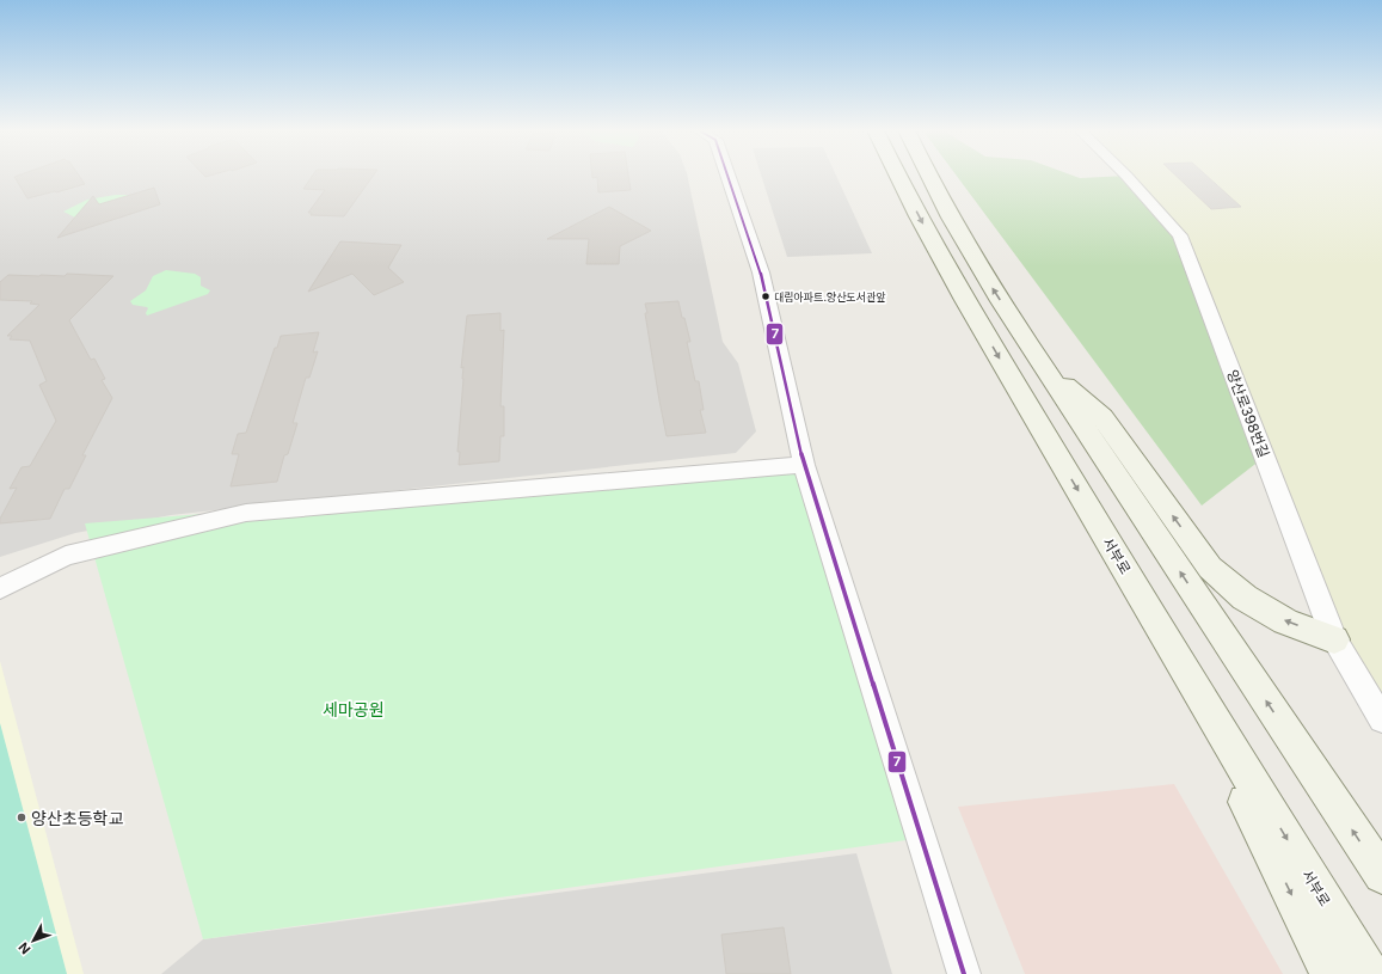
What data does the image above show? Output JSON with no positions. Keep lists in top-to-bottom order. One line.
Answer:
{"streets":{"main road":["서부로"],"street":["양산로398번길"]},"parks":["세마공원"],"places":["대림아파트.양산도서관앞","양산초등학교"],"lines":["transit line 7"],"north":"bottom left"}
